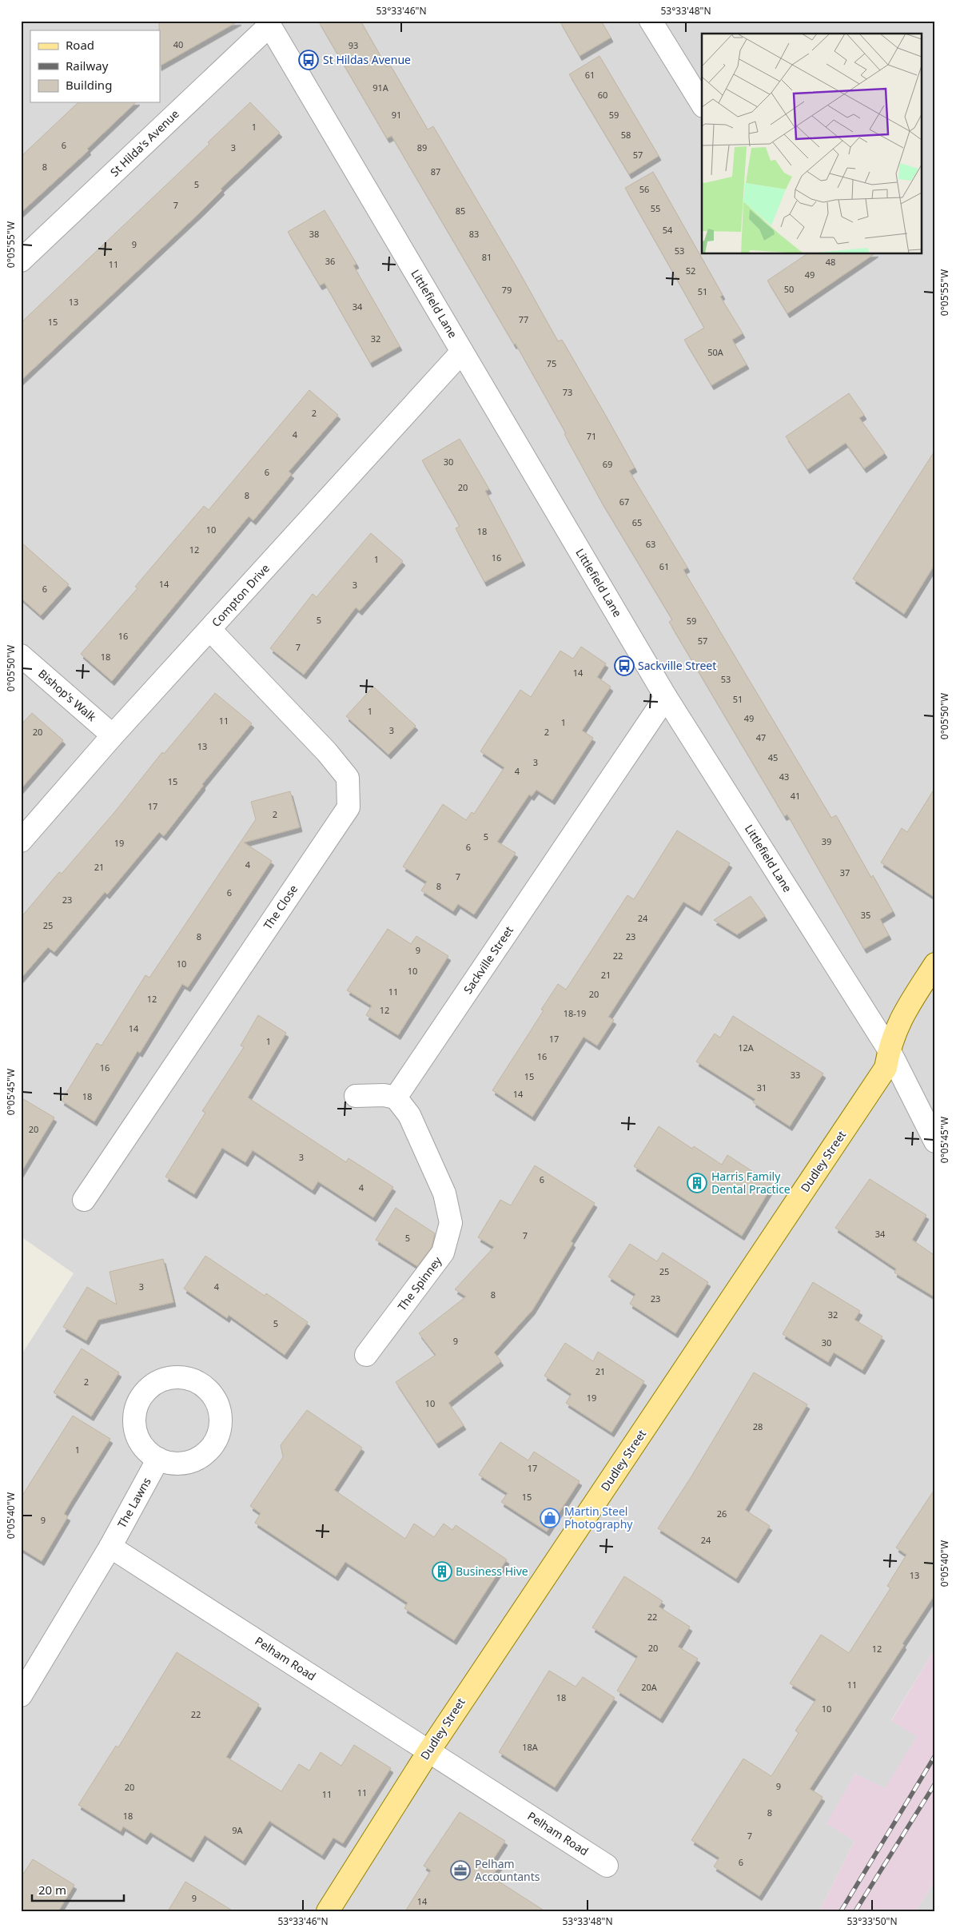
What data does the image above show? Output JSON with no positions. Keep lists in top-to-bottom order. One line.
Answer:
{"streets":{"main road":["Dudley Street"],"street":["St Hilda's Avenue","Littlefield Lane","Compton Drive","Bishop's Walk","The Close","Sackville Street","The Spinney","The Lawns","Pelham Road"]},"crossings":[["St Hilda's Avenue","Littlefield Lane"],["Littlefield Lane","Compton Drive"],["Littlefield Lane","Sackville Street"],["Littlefield Lane","Dudley Street"],["Compton Drive","Bishop's Walk"],["Compton Drive","The Close"],["Sackville Street","The Spinney"],["Dudley Street","Pelham Road"],["The Lawns","Pelham Road"]],"places":{"bus stop":["St Hildas Avenue","Sackville Street"],"building":["Harris Family Dental Practice","Business Hive"],"shop":["Martin Steel Photography"],"office":["Pelham Accountants"]},"house_numbers":["40","93","61","91A","60","91","59","1","58","6","3","89","57","8","87","5","56","7","55","85","54","38","83","9","53","81","36","48","11","52","49","50","79","51","13","34","77","15","32","50A","75","73","2","4","71","30","69","6","20","8","67","65","10","18","63","12","16","1","61","14","3","6","5","59","16","57","7","18","14","53","51","1","49","11","1","3","20","2","47","13","45","3","4","43","15","41","17","2","5","39","19","6","4","21","37","7","8","6","23","35","24","25","8","23","9","22","10","10","21","11","20","12","12","18-19","14","17","1","12A","16","16","33","15","31","14","18","20","3","6","4","34","7","5","25","3","4","8","23","32","5","9","30","21","2","19","10","28","1","17","15","26","9","24","13","22","20","12","11","20A","18","10","22","18A","9","20","11","11","8","18","9A","7","6","9","14"],"legend":["Road","Railway","Building"],"scale_bar":"20 m","coordinates":["53°33'46\"N","53°33'48\"N","0°05'55\"W","0°05'50\"W","0°05'45\"W","0°05'40\"W","53°33'50\"N"]}
